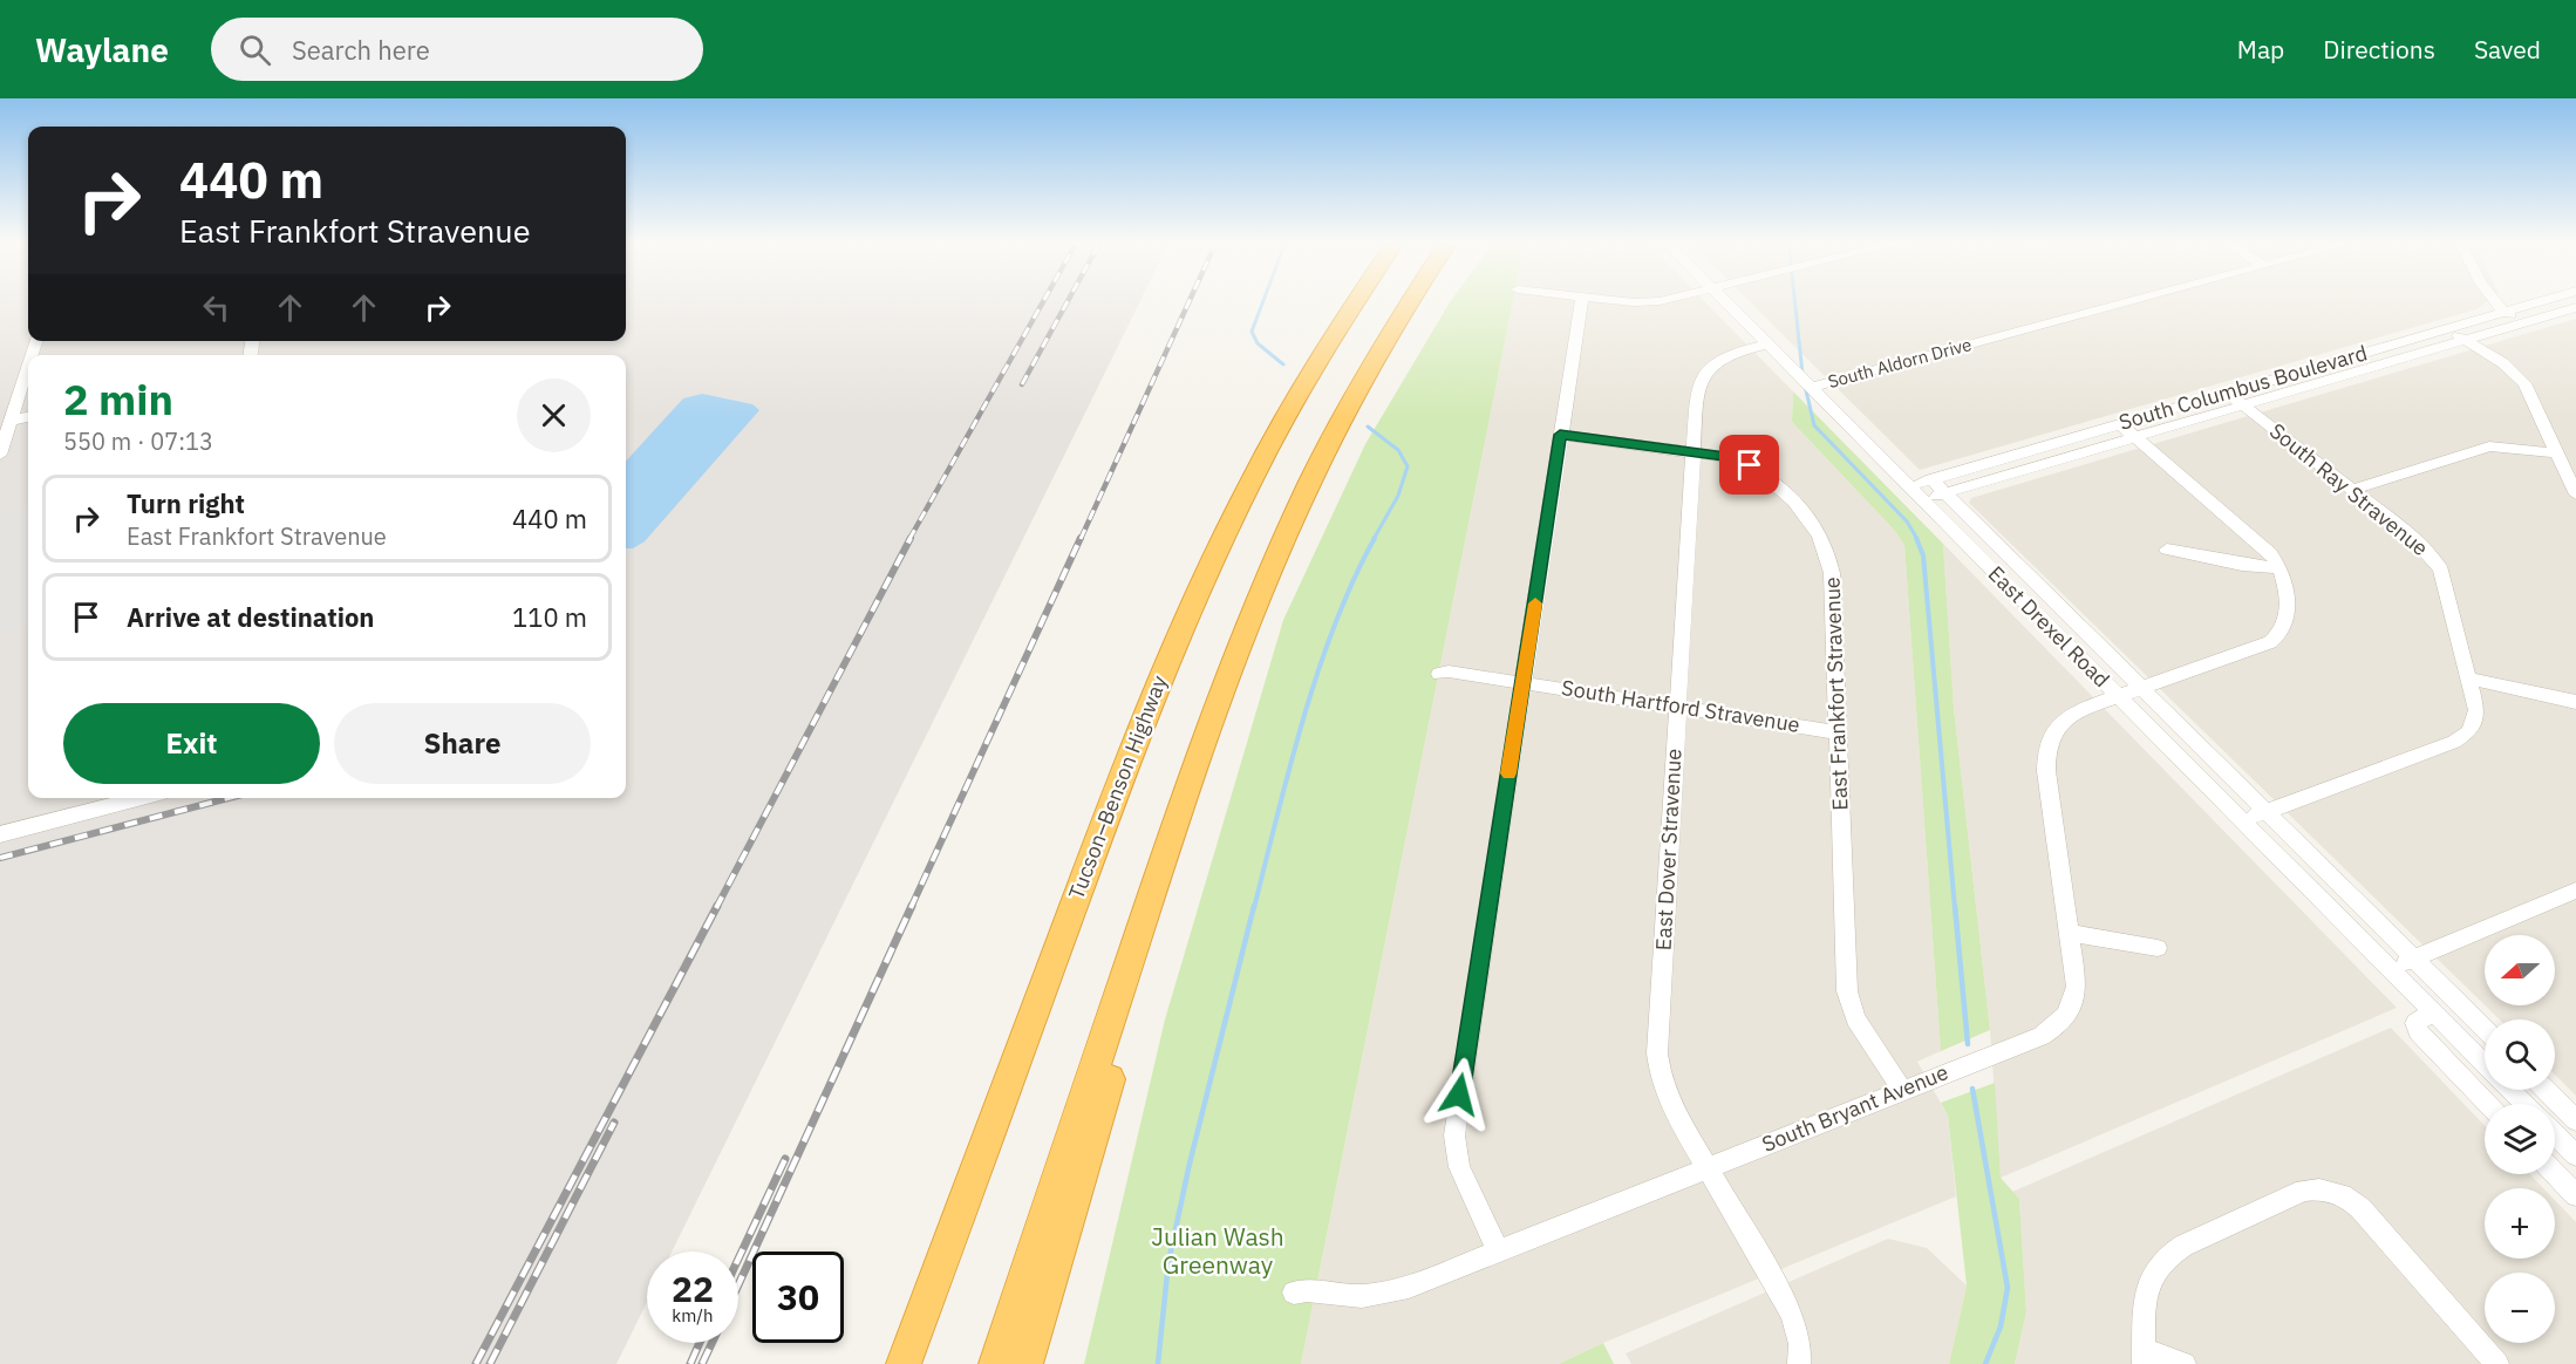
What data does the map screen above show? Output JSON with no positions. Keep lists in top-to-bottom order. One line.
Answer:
{"streets":{"highway":["Tucson–Benson Highway"],"street":["South Aldorn Drive","South Columbus Boulevard","South Ray Stravenue","East Drexel Road","East Frankfort Stravenue","South Hartford Stravenue","East Dover Stravenue","South Bryant Avenue"]},"crossings":[["South Aldorn Drive","East Drexel Road"],["South Columbus Boulevard","South Ray Stravenue"],["South Columbus Boulevard","East Drexel Road"],["South Ray Stravenue","East Drexel Road"],["East Drexel Road","East Dover Stravenue"],["East Drexel Road","South Bryant Avenue"],["East Frankfort Stravenue","South Hartford Stravenue"],["East Frankfort Stravenue","East Dover Stravenue"],["East Frankfort Stravenue","South Bryant Avenue"],["South Hartford Stravenue","East Dover Stravenue"],["East Dover Stravenue","South Bryant Avenue"]],"parks":["Julian Wash Greenway"],"north":"left","page":{"header":"Waylane","search":"Search here","nav":["Map","Directions","Saved"],"turn":["440 m","East Frankfort Stravenue"],"heading":["2 min","550 m · 07:13"],"list":[{"name":"Turn right","note":"East Frankfort Stravenue","value":"440 m"},{"name":"Arrive at destination","value":"110 m"}],"buttons":["Exit","Share"],"map_buttons":["+","−"],"speed":"22 km/h","limit":"30"}}
